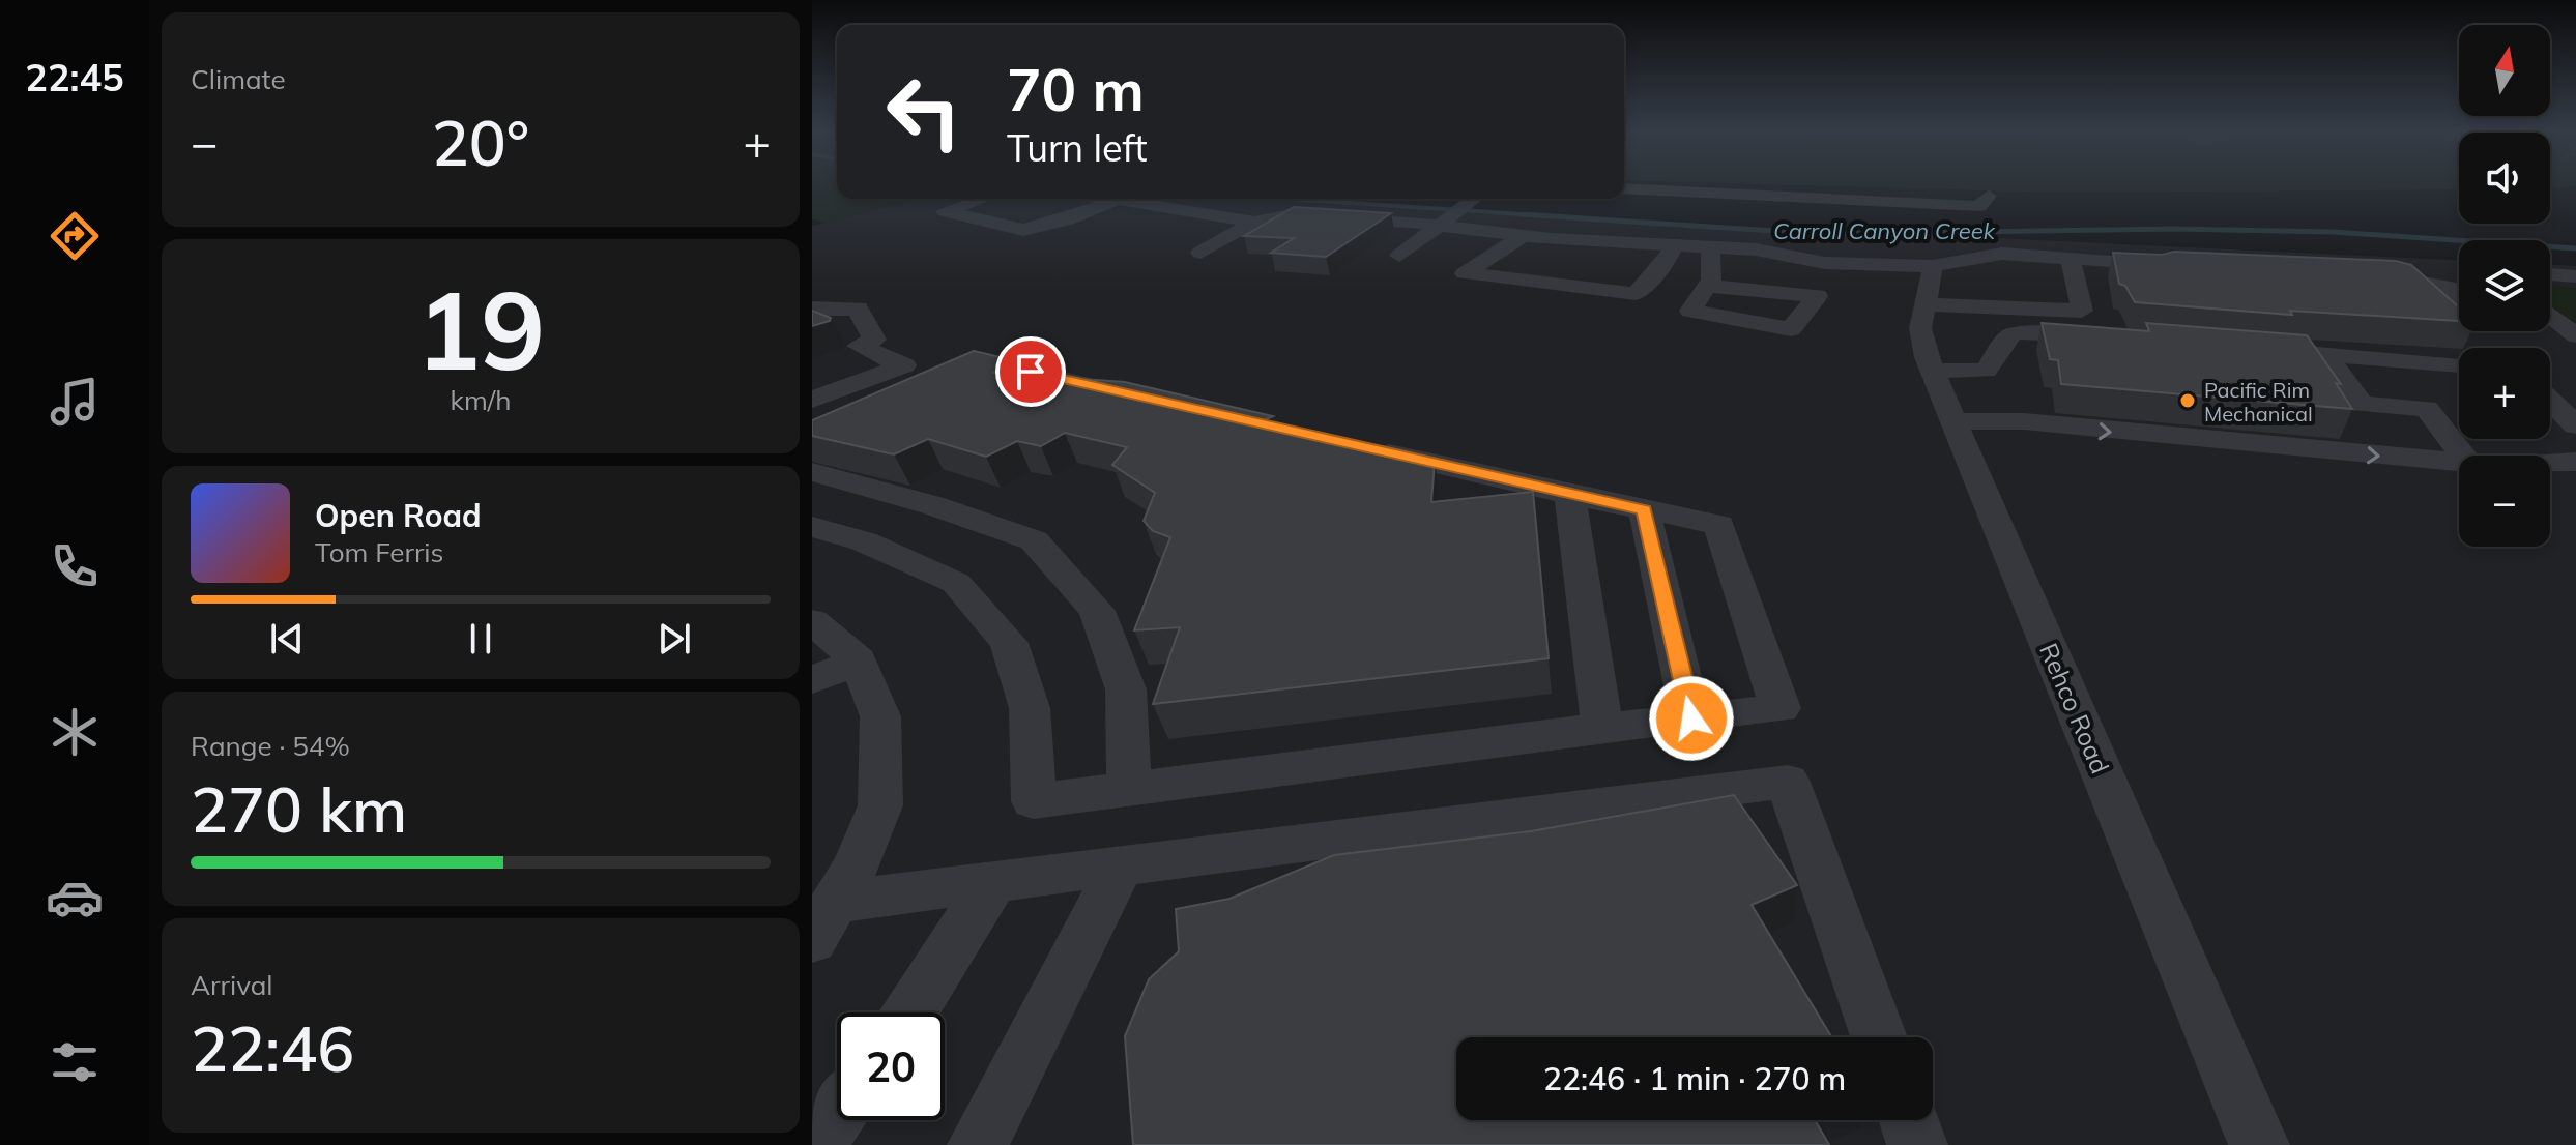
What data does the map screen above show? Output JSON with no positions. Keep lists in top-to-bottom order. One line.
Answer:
{"streets":{"street":["Rehco Road"]},"water":["Carroll Canyon Creek"],"places":["Pacific Rim Mechanical"],"north":"top","page":{"tabs":"22:45","tile":["Climate",["19","km/h"],["Range · 54%","270 km"],["Arrival","22:46"]],"map_buttons":["+","−"],"turn":["70 m","Turn left"],"heat":["−","20°","+"],"song":["Open Road","Tom Ferris"],"limit":"20","trip":"22:46 · 1 min · 270 m"}}
